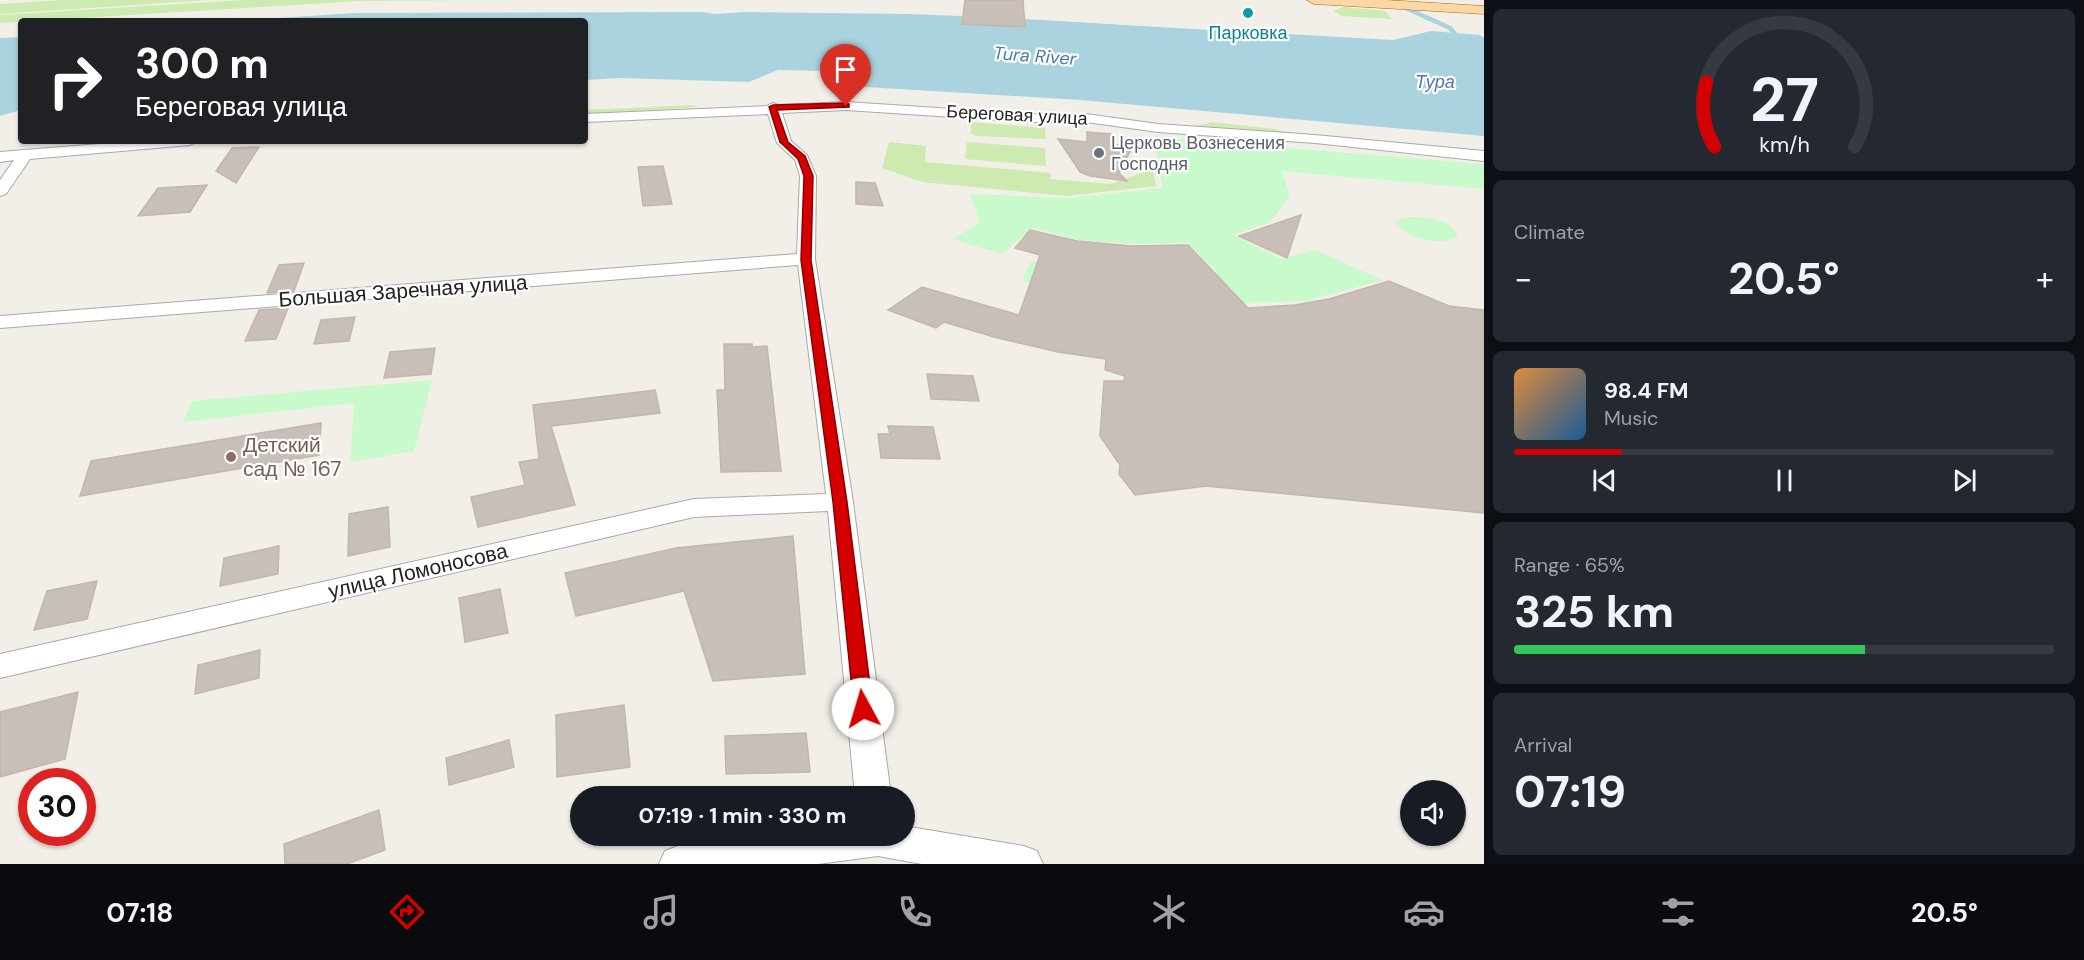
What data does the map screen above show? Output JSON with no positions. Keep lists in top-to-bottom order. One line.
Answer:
{"streets":{"street":["Береговая улица","Большая Заречная улица","улица Ломоносова"]},"water":["Tura River","Тура"],"places":["Парковка","Церковь Вознесения Господня","Детский сад № 167"],"page":{"turn":["300 m","Береговая улица"],"tile":["Climate",["Range · 65%","325 km"],["Arrival","07:19"]],"heat":["−","20.5°","+"],"song":["98.4 FM","Music"],"limit":"30","trip":"07:19 · 1 min · 330 m","tabs":["07:18","20.5°"],"gauge":["27","km/h"]}}
